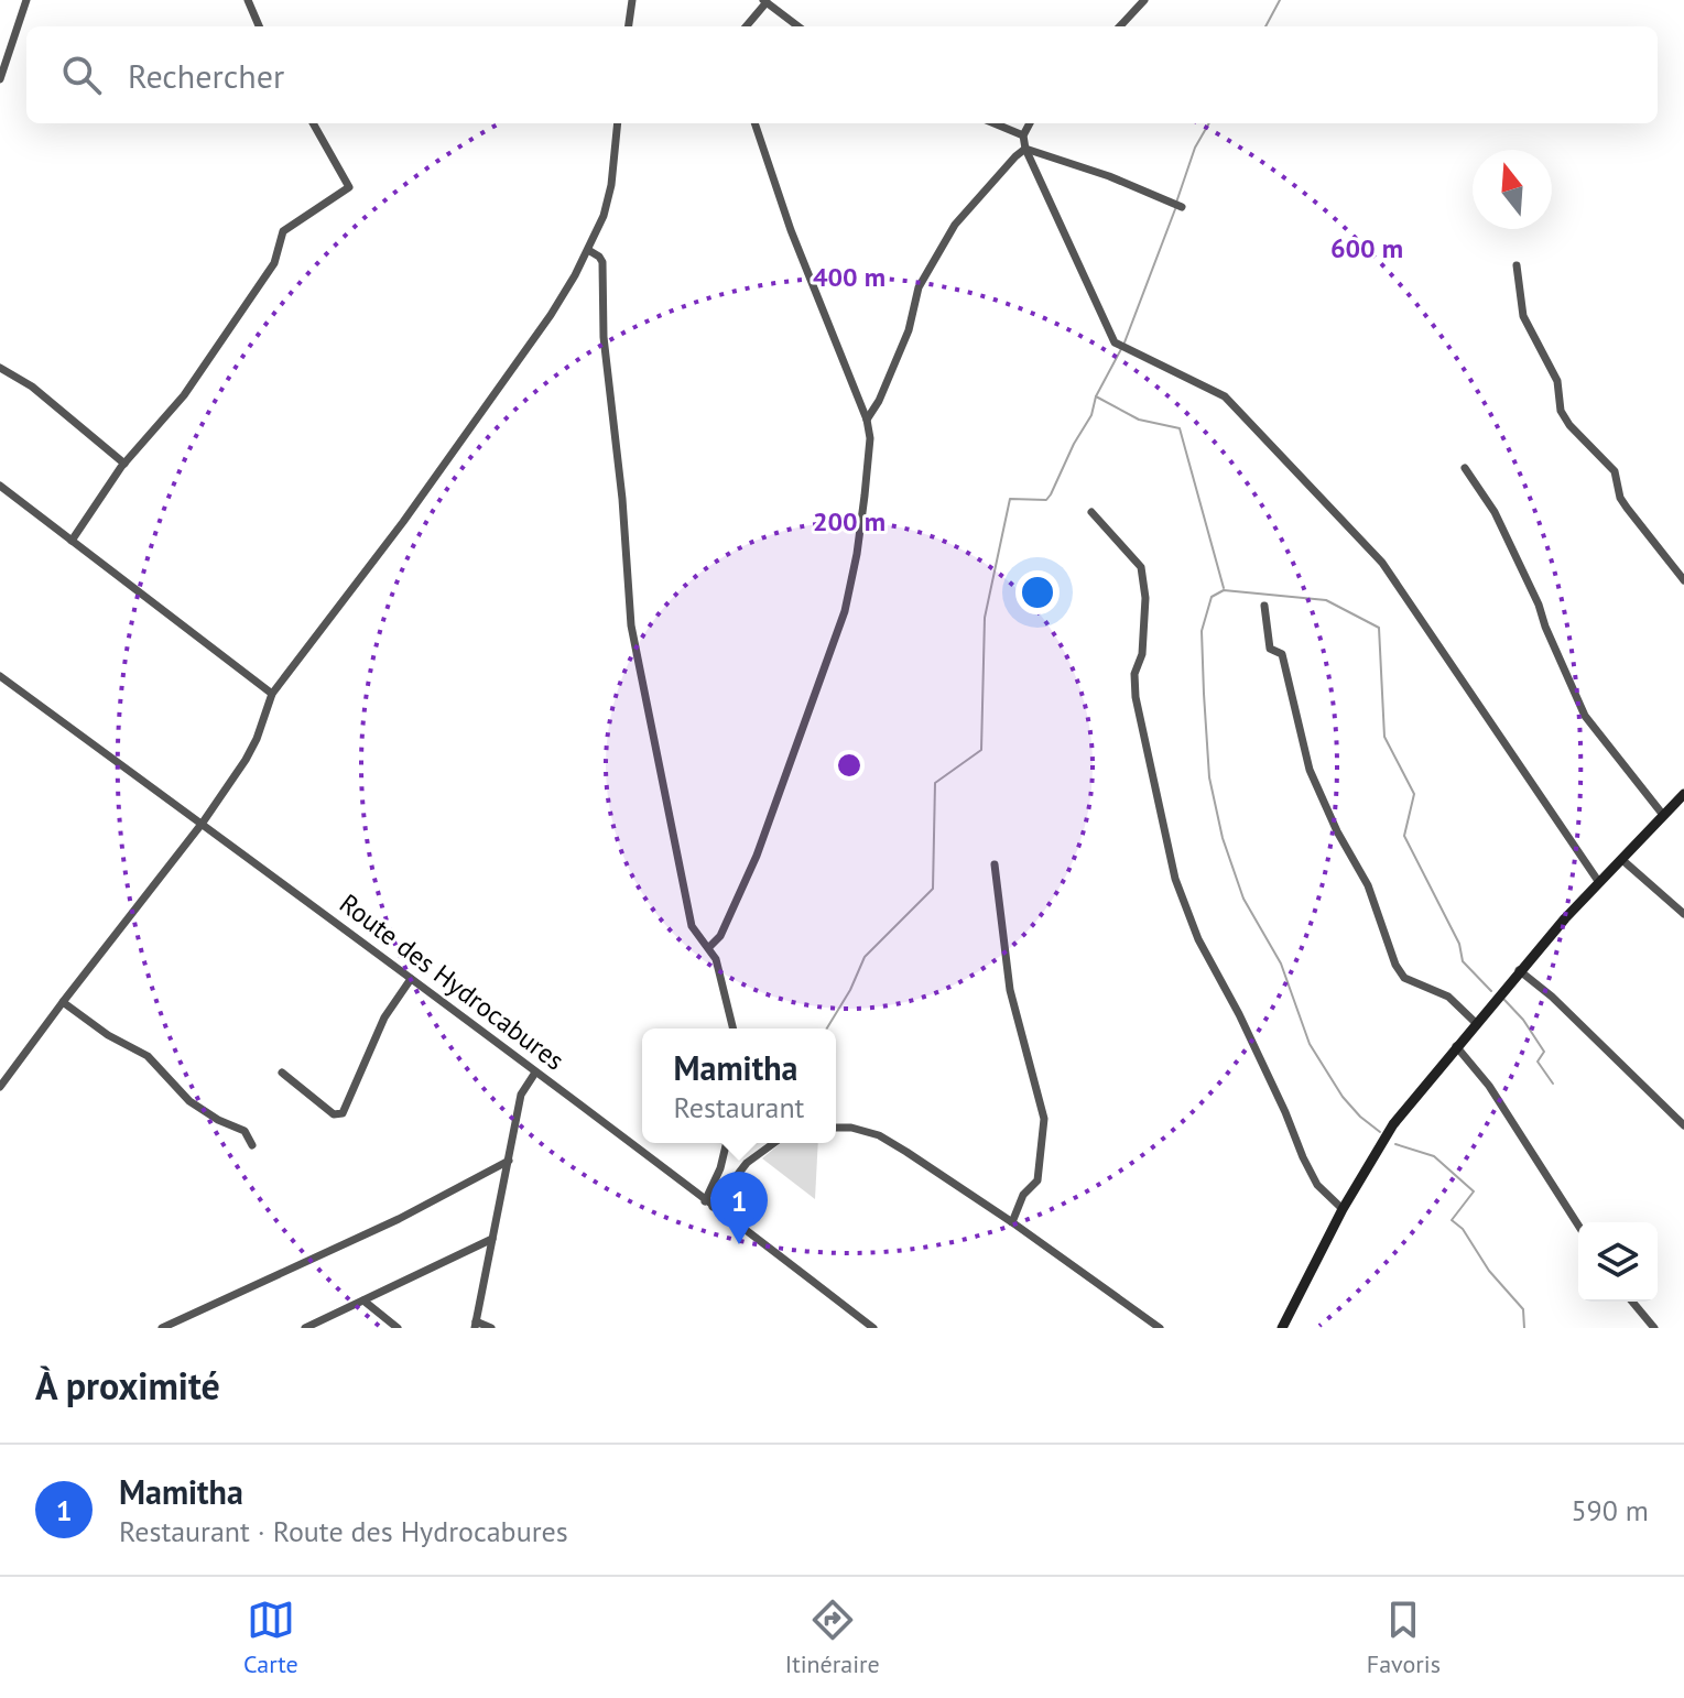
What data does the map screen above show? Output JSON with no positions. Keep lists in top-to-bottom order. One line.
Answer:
{"streets":{"street":["Route des Hydrocabures"]},"north":"top","page":{"search":"Rechercher","popup":["Mamitha","Restaurant"],"pins":"1","heading":"À proximité","list":[{"mark":"1","name":"Mamitha","note":"Restaurant · Route des Hydrocabures","value":"590 m"}],"nav":["Carte","Itinéraire","Favoris"]},"rings":["600 m","400 m","200 m"]}
